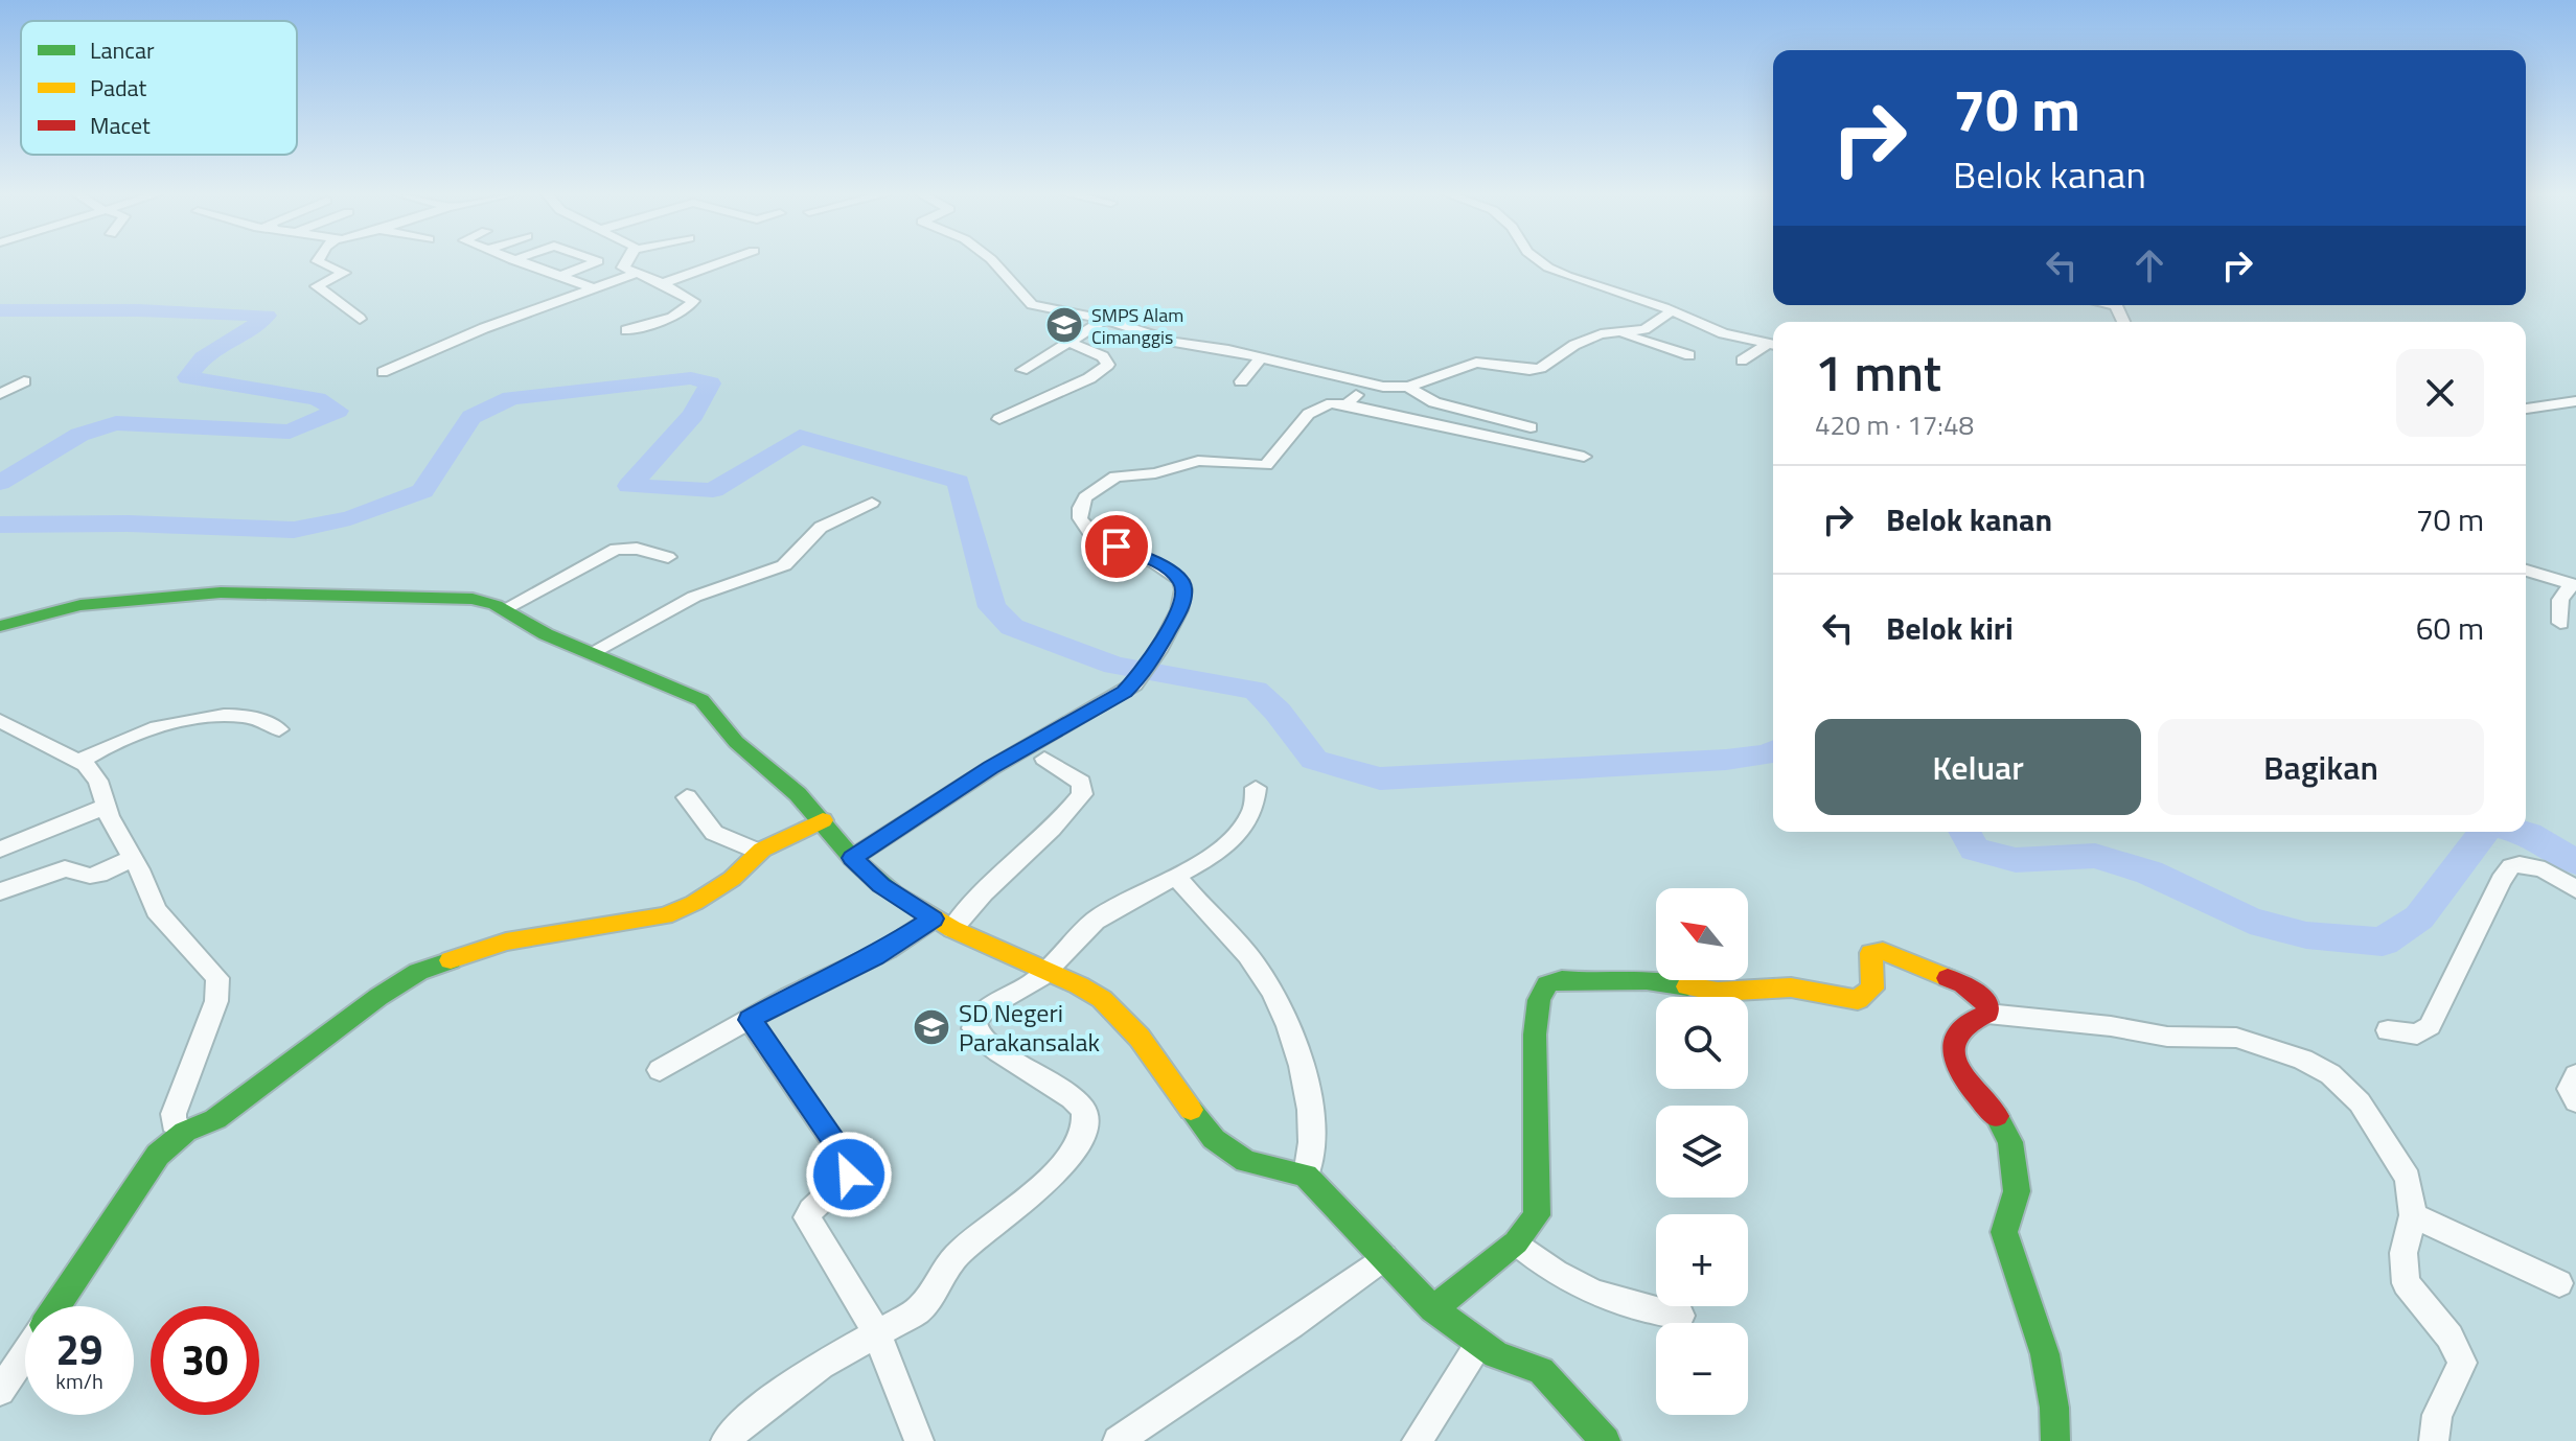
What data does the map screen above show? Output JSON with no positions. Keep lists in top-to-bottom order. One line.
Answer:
{"places":{"school or university":["SMPS Alam Cimanggis","SD Negeri Parakansalak"]},"legend":["Lancar","Padat","Macet"],"north":"top left","page":{"turn":["70 m","Belok kanan"],"heading":["1 mnt","420 m · 17:48"],"list":[{"name":"Belok kanan","value":"70 m"},{"name":"Belok kiri","value":"60 m"}],"buttons":["Keluar","Bagikan"],"map_buttons":["+","−"],"speed":"29 km/h","limit":"30"}}
